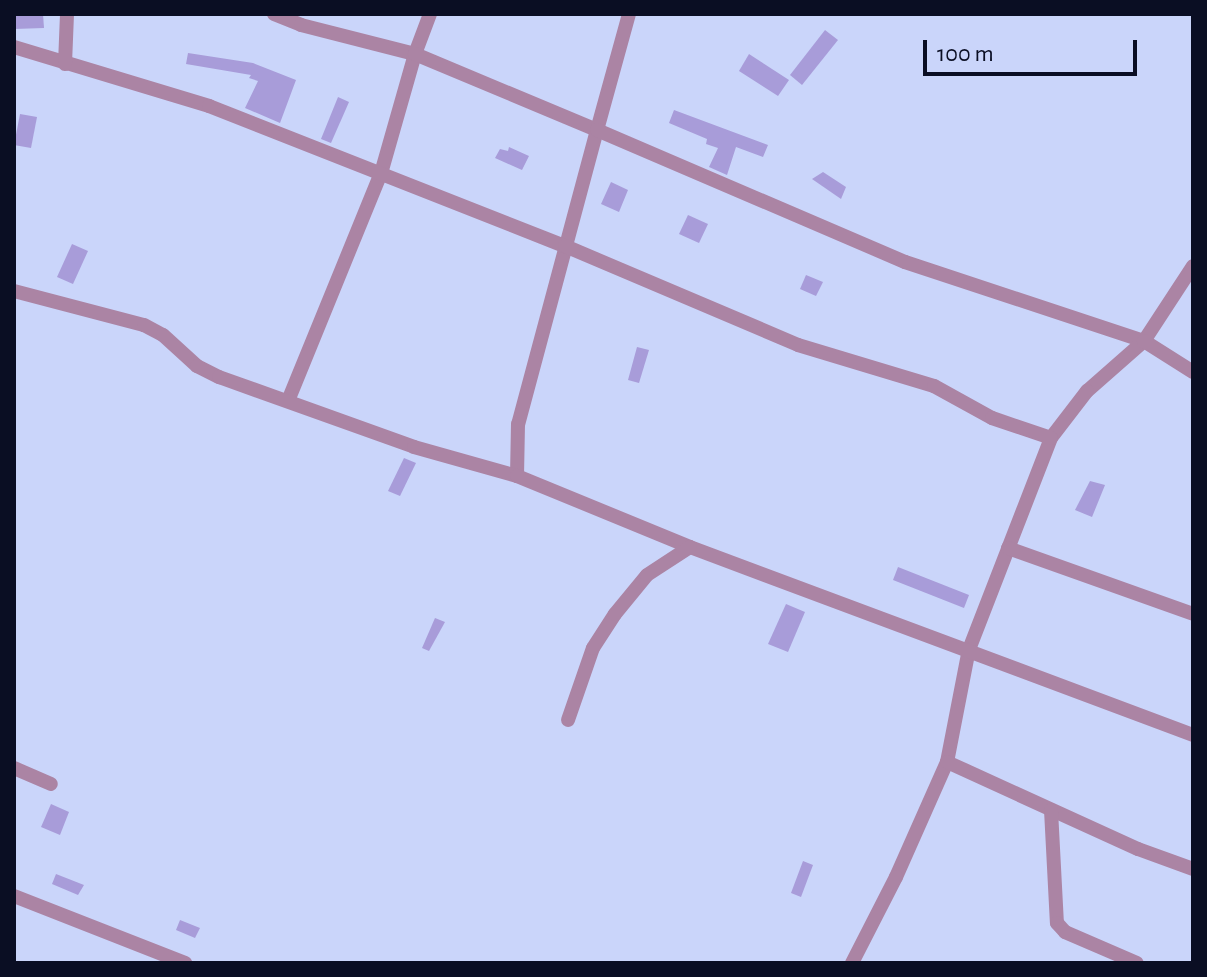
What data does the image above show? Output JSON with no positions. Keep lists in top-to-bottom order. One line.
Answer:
{"scale_bar":"100 m"}
